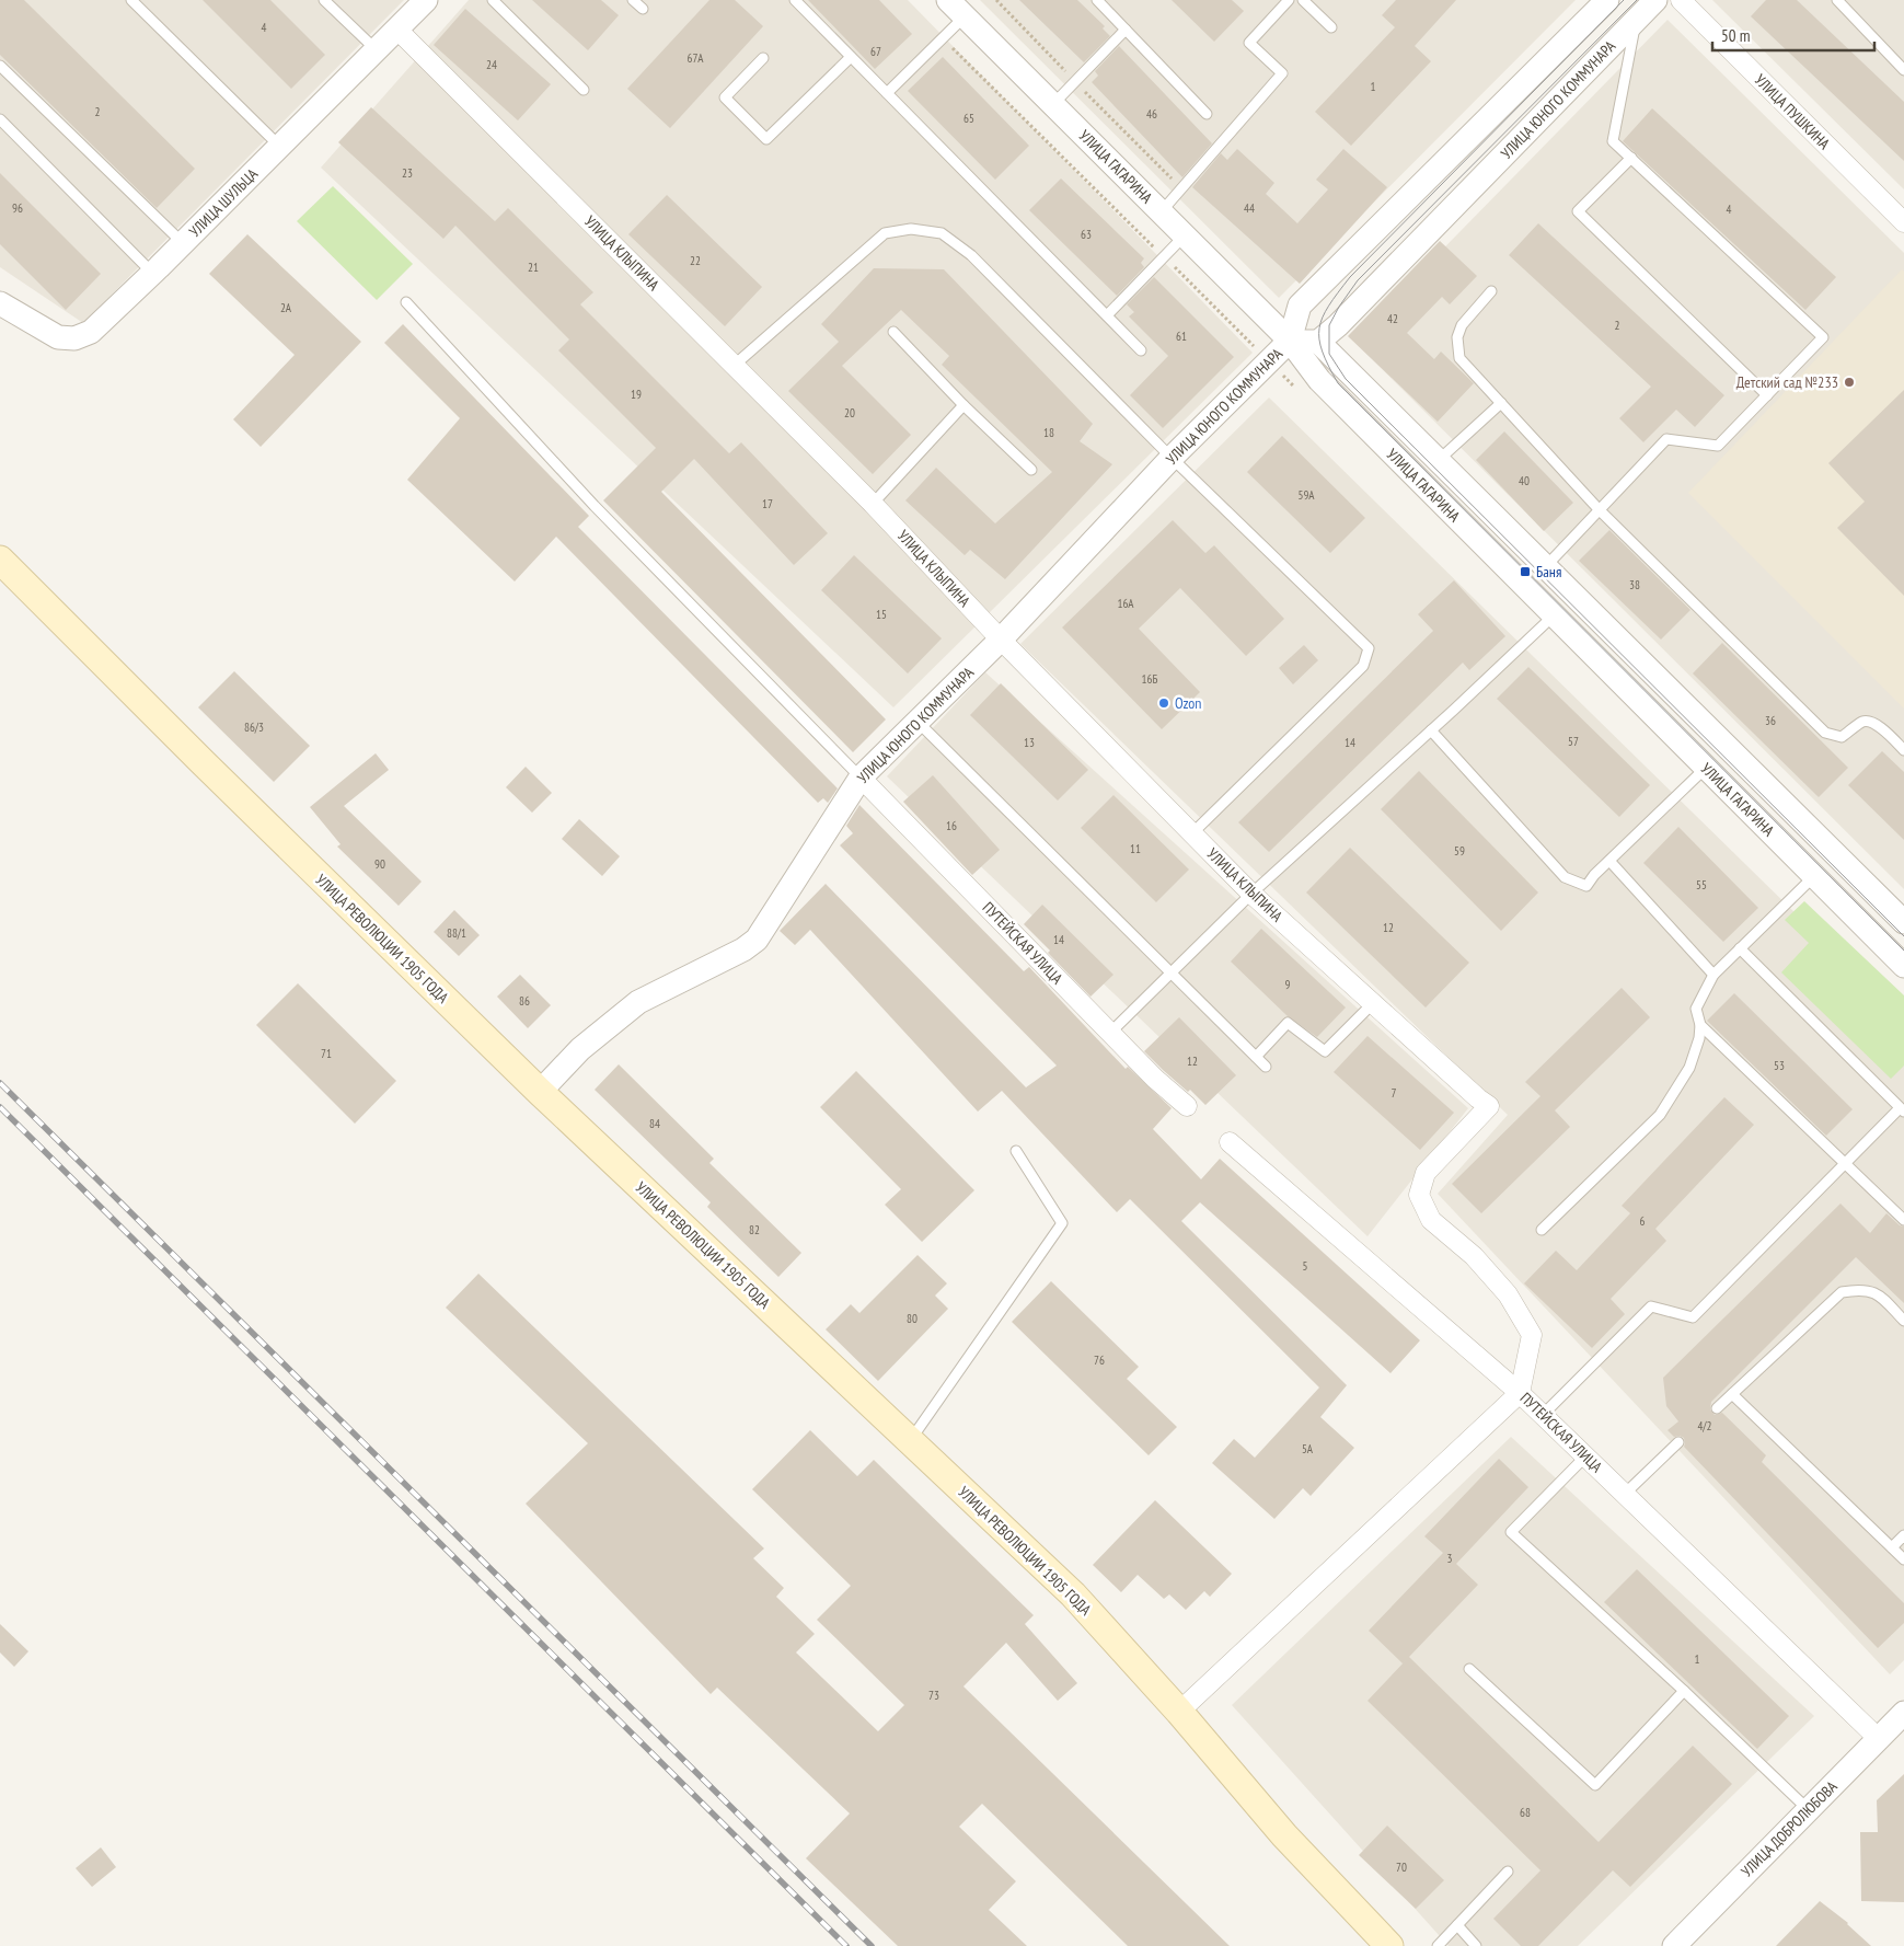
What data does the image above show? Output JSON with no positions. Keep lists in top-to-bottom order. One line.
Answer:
{"streets":{"main road":["УЛИЦА РЕВОЛЮЦИИ 1905 ГОДА"],"street":["УЛИЦА ЮНОГО КОММУНАРА","УЛИЦА ПУШКИНА","УЛИЦА ГАГАРИНА","УЛИЦА ШУЛЬЦА","УЛИЦА КЛЫПИНА","ПУТЕЙСКАЯ УЛИЦА","УЛИЦА ДОБРОЛЮБОВА"]},"crossings":[["УЛИЦА ЮНОГО КОММУНАРА","УЛИЦА ГАГАРИНА"],["УЛИЦА ЮНОГО КОММУНАРА","УЛИЦА КЛЫПИНА"],["УЛИЦА ЮНОГО КОММУНАРА","УЛИЦА РЕВОЛЮЦИИ 1905 ГОДА"],["УЛИЦА ЮНОГО КОММУНАРА","ПУТЕЙСКАЯ УЛИЦА"],["УЛИЦА ШУЛЬЦА","УЛИЦА КЛЫПИНА"],["УЛИЦА КЛЫПИНА","ПУТЕЙСКАЯ УЛИЦА"],["ПУТЕЙСКАЯ УЛИЦА","УЛИЦА ДОБРОЛЮБОВА"]],"places":{"other":["Детский сад №233","Ozon"],"transit":["Баня"]},"house_numbers":["4","67","67А","24","1","2","46","65","23","96","44","4","63","22","21","2А","42","2","61","19","20","18","40","59А","17","38","16А","15","16Б","36","86/3","57","13","14","16","11","59","90","55","12","88/1","14","9","86","71","12","53","7","84","6","82","5","80","76","4/2","5А","3","1","73","68","70"],"scale_bar":"50 m"}
